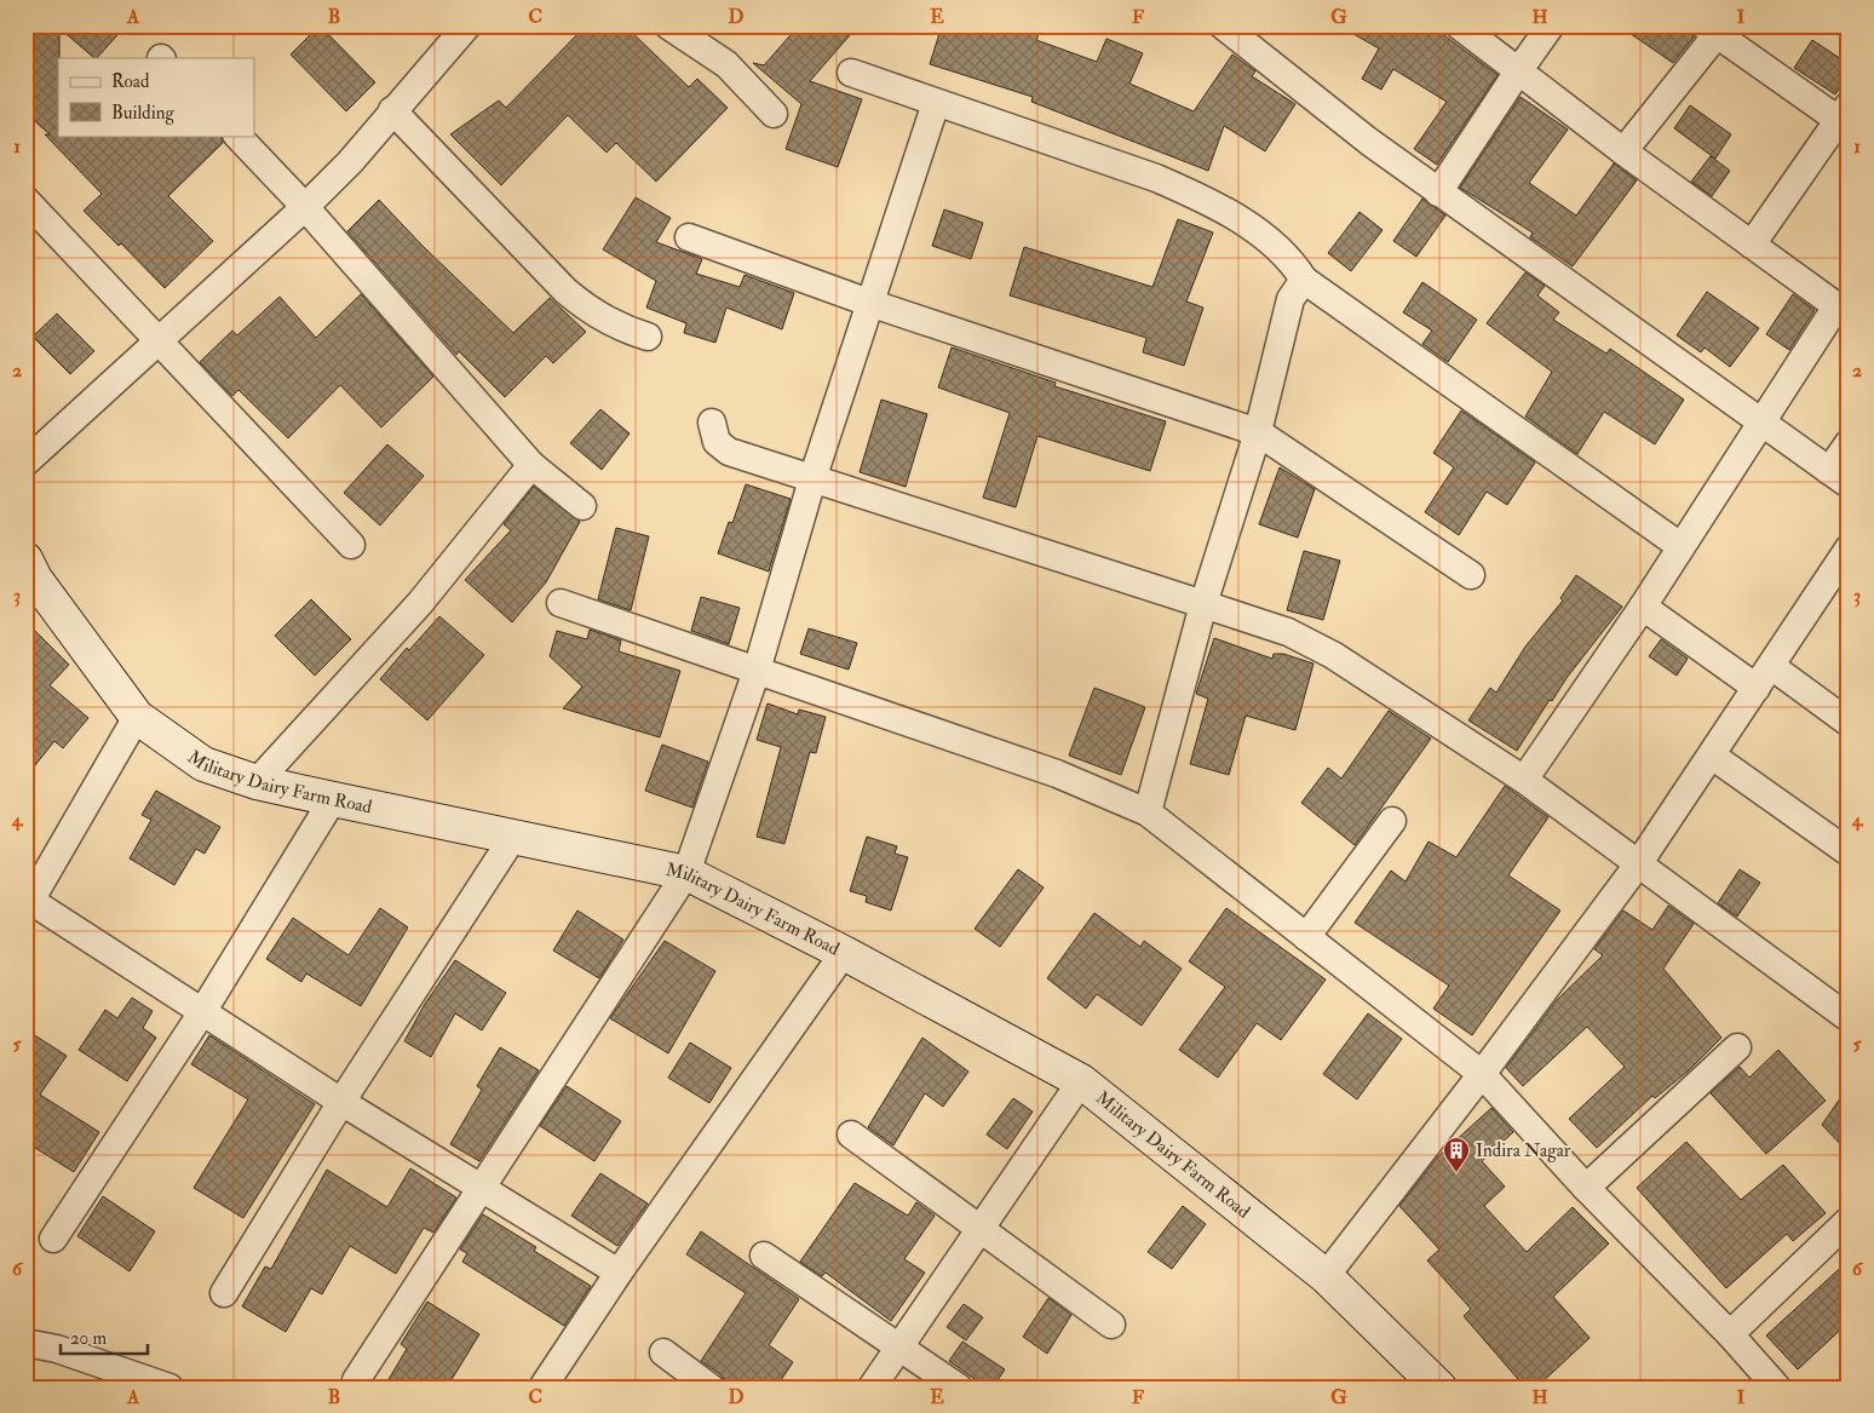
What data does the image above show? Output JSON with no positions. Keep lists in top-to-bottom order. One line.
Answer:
{"streets":{"main road":["Military Dairy Farm Road"]},"places":{"building":["Indira Nagar"]},"legend":["Road","Building"],"scale_bar":"20 m","grid":{"columns":["A","B","C","D","E","F","G","H","I"],"rows":["1","2","3","4","5","6"]}}
